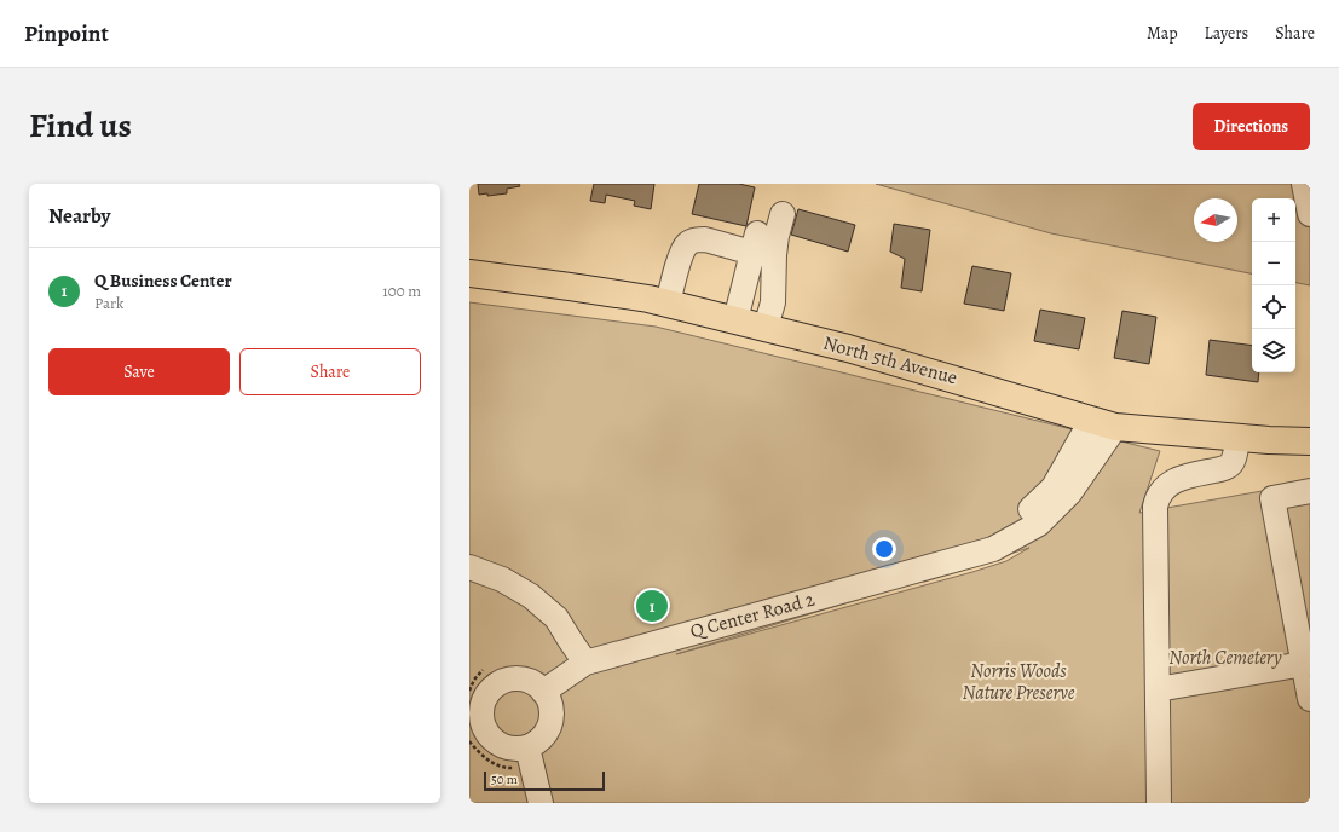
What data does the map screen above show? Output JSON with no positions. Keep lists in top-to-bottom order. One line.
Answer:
{"streets":{"main road":["North 5th Avenue"],"lane":["Q Center Road 2"]},"crossings":[["North 5th Avenue","Q Center Road 2"]],"parks":["North Cemetery","Norris Woods Nature Preserve"],"scale_bar":"50 m","north":"left","page":{"header":"Pinpoint","nav":["Map","Layers","Share"],"title":"Find us","buttons":["Directions",["Save","Share"]],"heading":"Nearby","map_buttons":["+","−"],"list":[{"mark":"1","name":"Q Business Center","note":"Park","value":"100 m"}],"pins":"1","scale":"50 m"}}
